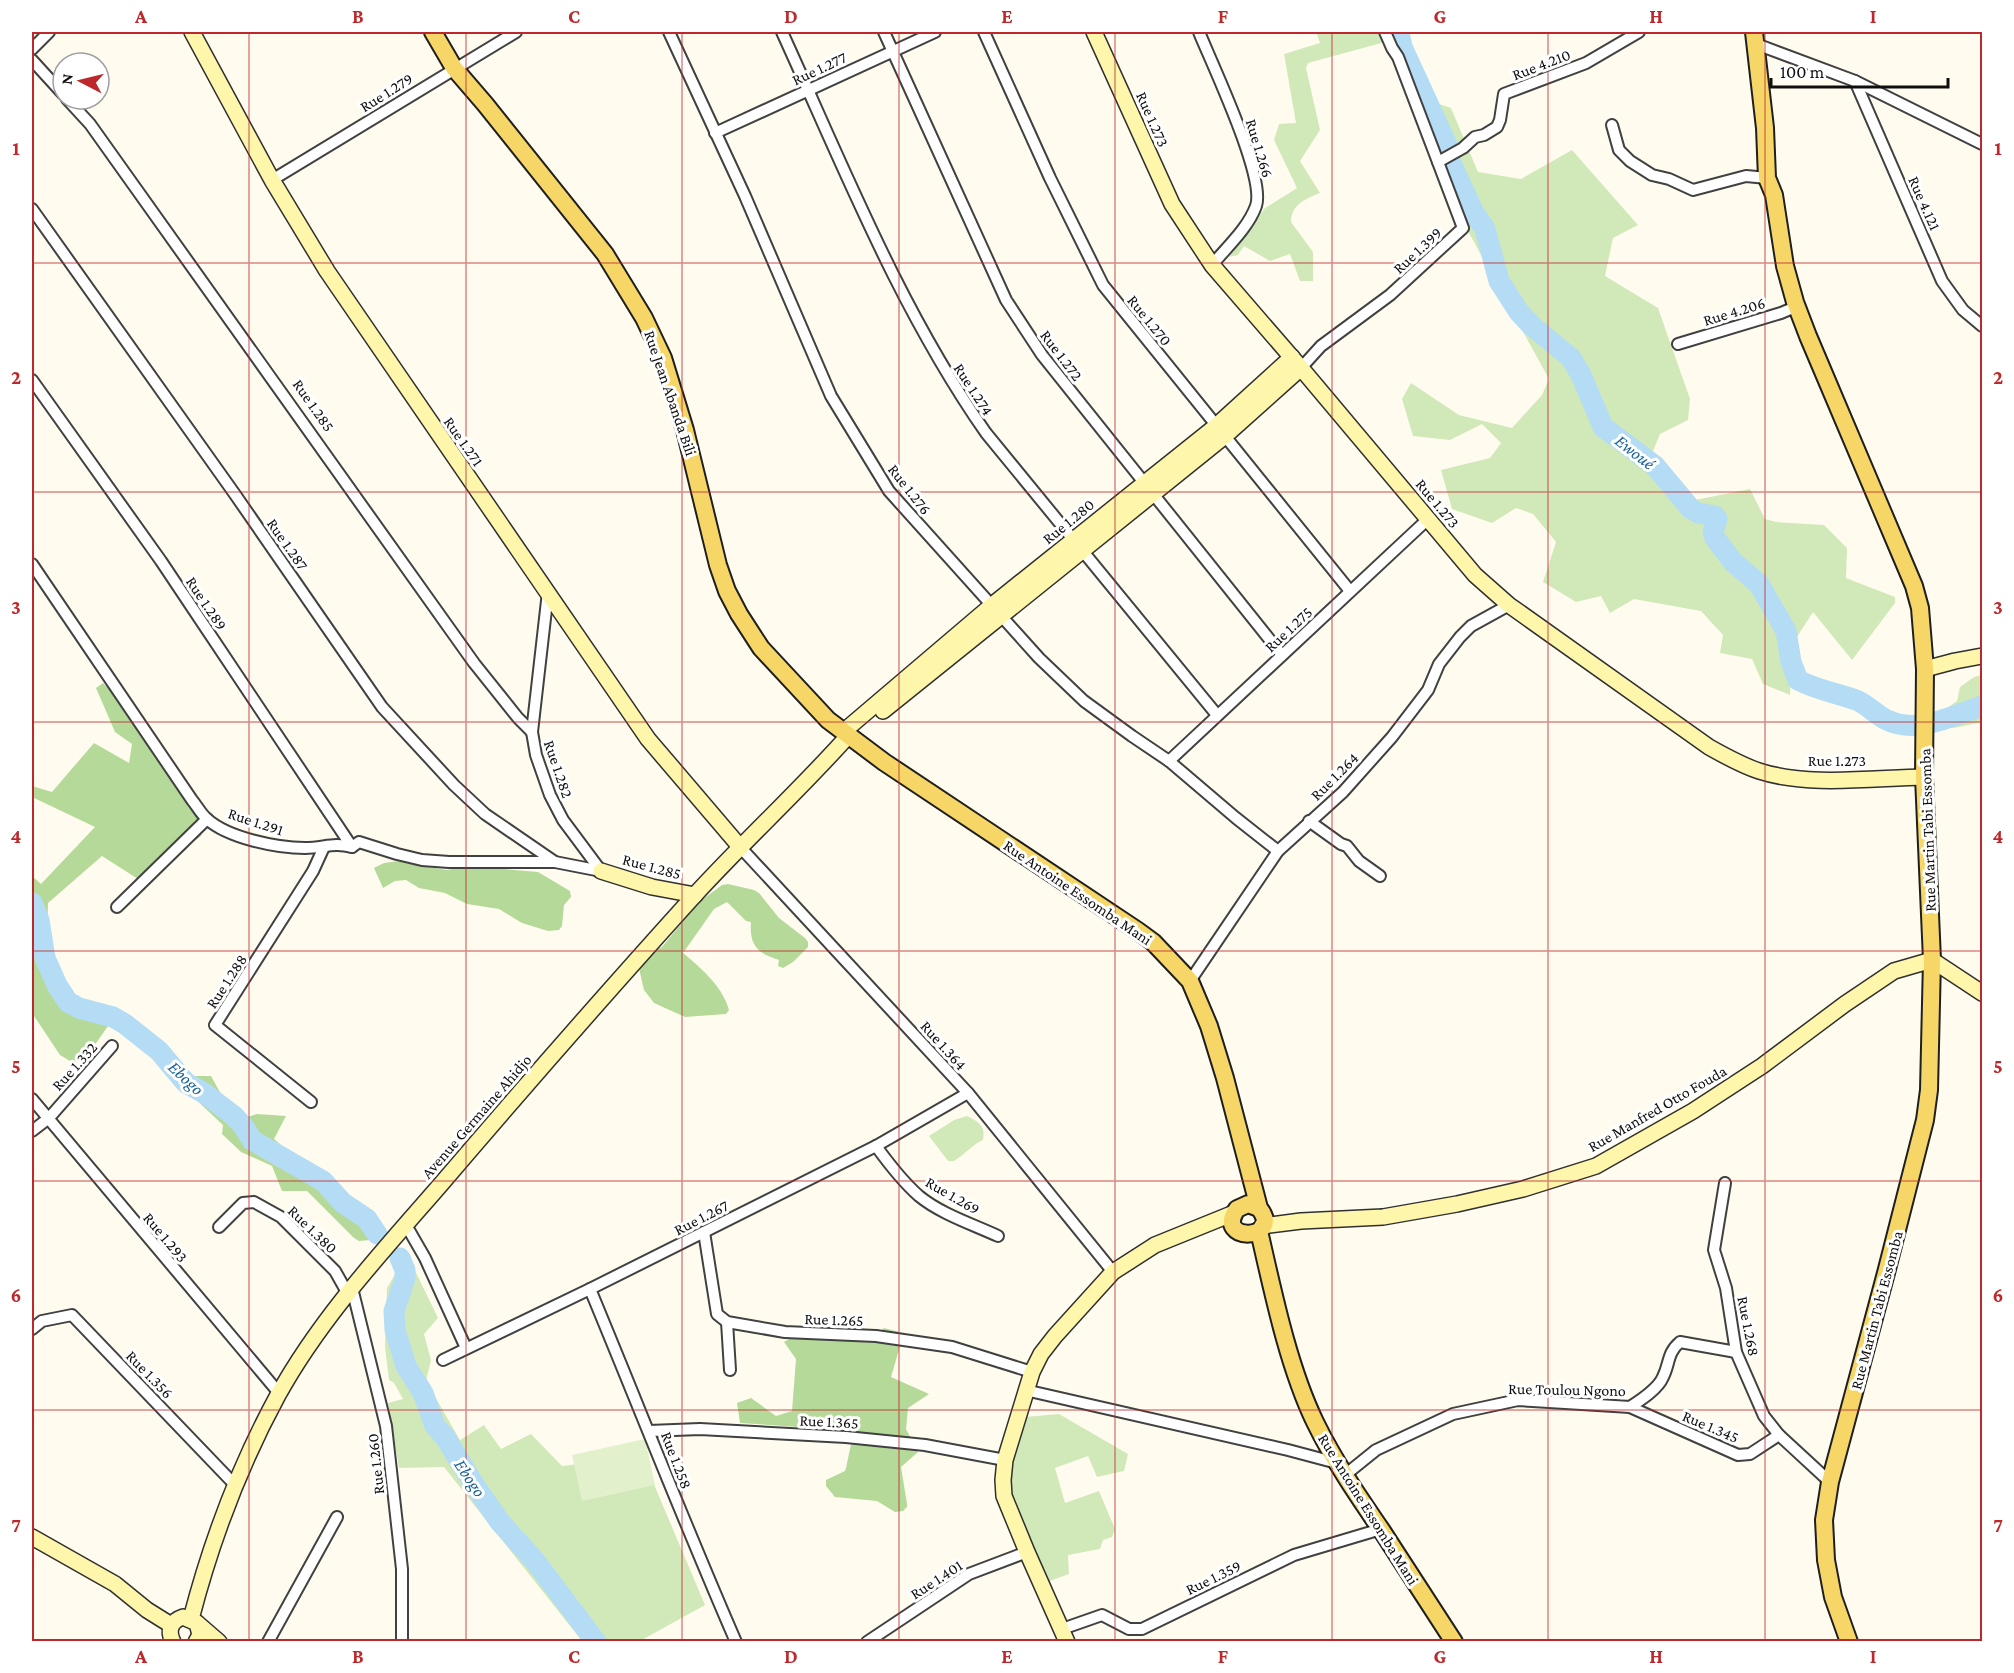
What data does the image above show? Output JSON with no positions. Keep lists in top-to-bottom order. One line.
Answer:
{"streets":{"main road":["Rue 1.273","Rue Jean Abanda Bili","Rue 1.285","Rue 1.271","Rue 1.280","Rue Martin Tabi Essomba","Rue Antoine Essomba Mani","Rue Manfred Otto Fouda","Avenue Germaine Ahidjo"],"street":["Rue 4.210","Rue 1.277","Rue 1.279","Rue 1.266","Rue 4.121","Rue 1.399","Rue 4.206","Rue 1.270","Rue 1.272","Rue 1.274","Rue 1.276","Rue 1.287","Rue 1.289","Rue 1.275","Rue 1.282","Rue 1.264","Rue 1.291","Rue 1.288","Rue 1.364","Rue 1.332","Rue 1.269","Rue 1.267","Rue 1.380","Rue 1.293","Rue 1.265","Rue 1.268","Rue 1.356","Rue Toulou Ngono","Rue 1.365","Rue 1.345","Rue 1.258","Rue 1.260","Rue 1.359","Rue 1.401"]},"crossings":[["Rue 4.210","Rue 1.399"],["Rue 1.277","Rue 1.272"],["Rue 1.277","Rue 1.274"],["Rue 1.277","Rue 1.276"],["Rue 1.279","Rue Jean Abanda Bili"],["Rue 1.279","Rue 1.271"],["Rue 1.273","Rue 1.266"],["Rue 1.273","Rue 1.280"],["Rue 1.273","Rue 1.275"],["Rue 1.273","Rue 1.264"],["Rue 1.273","Rue Martin Tabi Essomba"],["Rue 1.399","Rue 1.280"],["Rue 4.206","Rue Martin Tabi Essomba"],["Rue 1.270","Rue 1.280"],["Rue 1.270","Rue 1.275"],["Rue 1.272","Rue 1.280"],["Rue 1.272","Rue 1.275"],["Rue 1.274","Rue 1.280"],["Rue 1.274","Rue 1.275"],["Rue Jean Abanda Bili","Rue 1.280"],["Rue Jean Abanda Bili","Rue Antoine Essomba Mani"],["Rue Jean Abanda Bili","Avenue Germaine Ahidjo"],["Rue 1.285","Rue 1.282"],["Rue 1.285","Rue 1.291"],["Rue 1.285","Avenue Germaine Ahidjo"],["Rue 1.271","Rue 1.282"],["Rue 1.271","Rue 1.364"],["Rue 1.271","Avenue Germaine Ahidjo"],["Rue 1.276","Rue 1.280"],["Rue 1.276","Rue 1.275"],["Rue 1.276","Rue 1.264"],["Rue 1.280","Rue Antoine Essomba Mani"],["Rue 1.280","Avenue Germaine Ahidjo"],["Rue 1.287","Rue 1.291"],["Rue 1.289","Rue 1.291"],["Rue 1.282","Rue 1.291"],["Rue 1.264","Rue Antoine Essomba Mani"],["Rue 1.291","Rue 1.288"],["Rue Martin Tabi Essomba","Rue Manfred Otto Fouda"],["Rue Martin Tabi Essomba","Rue 1.268"],["Rue Antoine Essomba Mani","Rue Manfred Otto Fouda"],["Rue Antoine Essomba Mani","Avenue Germaine Ahidjo"],["Rue Antoine Essomba Mani","Rue Toulou Ngono"],["Rue Antoine Essomba Mani","Rue 1.359"],["Rue 1.364","Rue Manfred Otto Fouda"],["Rue 1.364","Avenue Germaine Ahidjo"],["Rue 1.364","Rue 1.267"],["Rue 1.332","Rue 1.293"],["Avenue Germaine Ahidjo","Rue 1.380"],["Avenue Germaine Ahidjo","Rue 1.293"],["Avenue Germaine Ahidjo","Rue 1.356"],["Avenue Germaine Ahidjo","Rue 1.260"],["Rue 1.269","Rue 1.267"],["Rue 1.267","Rue 1.258"],["Rue 1.380","Rue 1.260"],["Rue 1.268","Rue Toulou Ngono"],["Rue 1.268","Rue 1.345"],["Rue Toulou Ngono","Rue 1.345"],["Rue 1.365","Rue 1.258"]],"water":["Ewoué","Ebogo"],"scale_bar":"100 m","north":"left","grid":{"columns":["A","B","C","D","E","F","G","H","I"],"rows":["1","2","3","4","5","6","7"]}}
